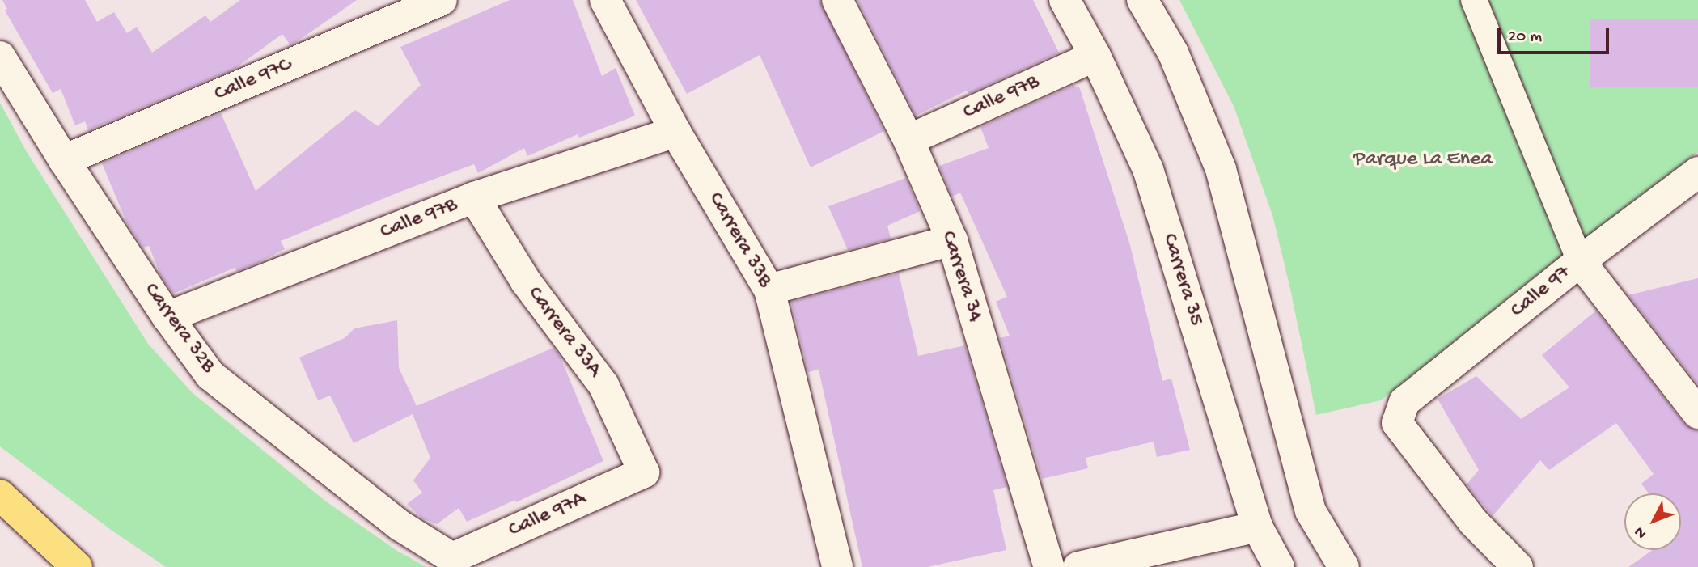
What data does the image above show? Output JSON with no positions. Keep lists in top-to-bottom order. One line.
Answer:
{"streets":{"street":["Calle 97C","Calle 97B","Carrera 33B","Carrera 34","Carrera 35","Calle 97","Carrera 32B","Carrera 33A","Calle 97A"]},"crossings":[["Calle 97C","Carrera 32B"],["Calle 97B","Carrera 33B"],["Calle 97B","Carrera 34"],["Calle 97B","Carrera 35"],["Calle 97B","Carrera 32B"],["Calle 97B","Carrera 33A"],["Carrera 32B","Calle 97A"],["Carrera 33A","Calle 97A"]],"parks":["Parque La Enea"],"scale_bar":"20 m","north":"bottom left"}
